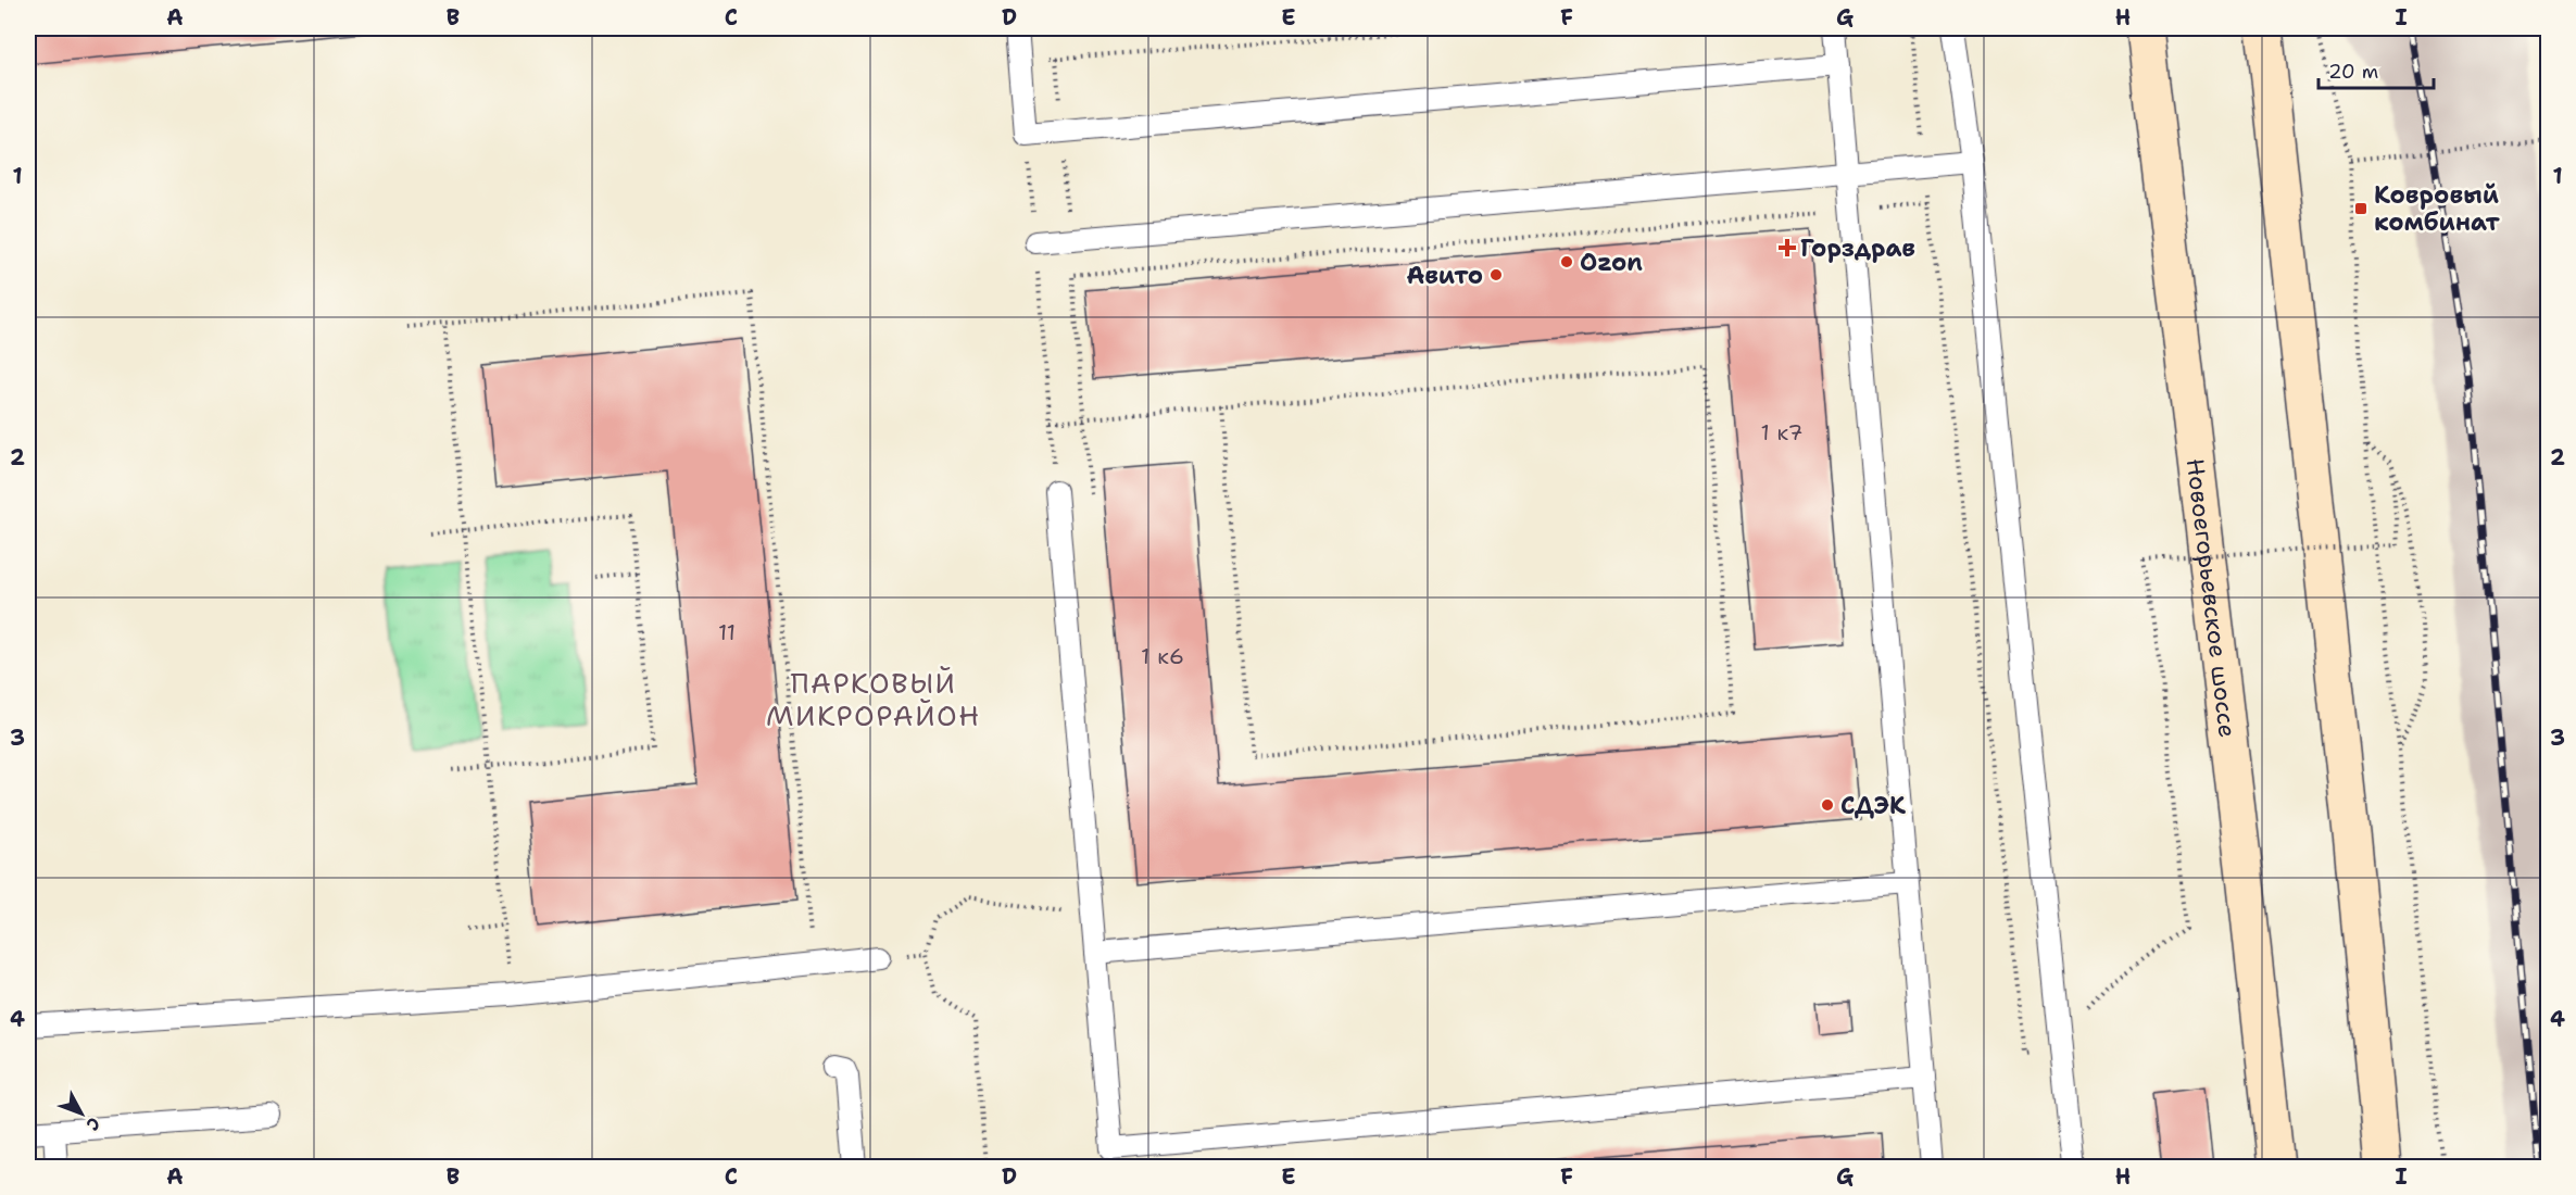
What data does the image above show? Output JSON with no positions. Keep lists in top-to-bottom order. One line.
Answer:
{"streets":{"main road":["Новоегорьевское шоссе"]},"districts":["ПАРКОВЫЙ МИКРОРАЙОН"],"places":{"transit":["Ковровый комбинат"],"health":["Горздрав"],"other":["Ozon","Авито","СДЭК"]},"house_numbers":["1 к7","11","1 к6"],"scale_bar":"20 m","north":"bottom right","grid":{"columns":["A","B","C","D","E","F","G","H","I"],"rows":["1","2","3","4"]}}
